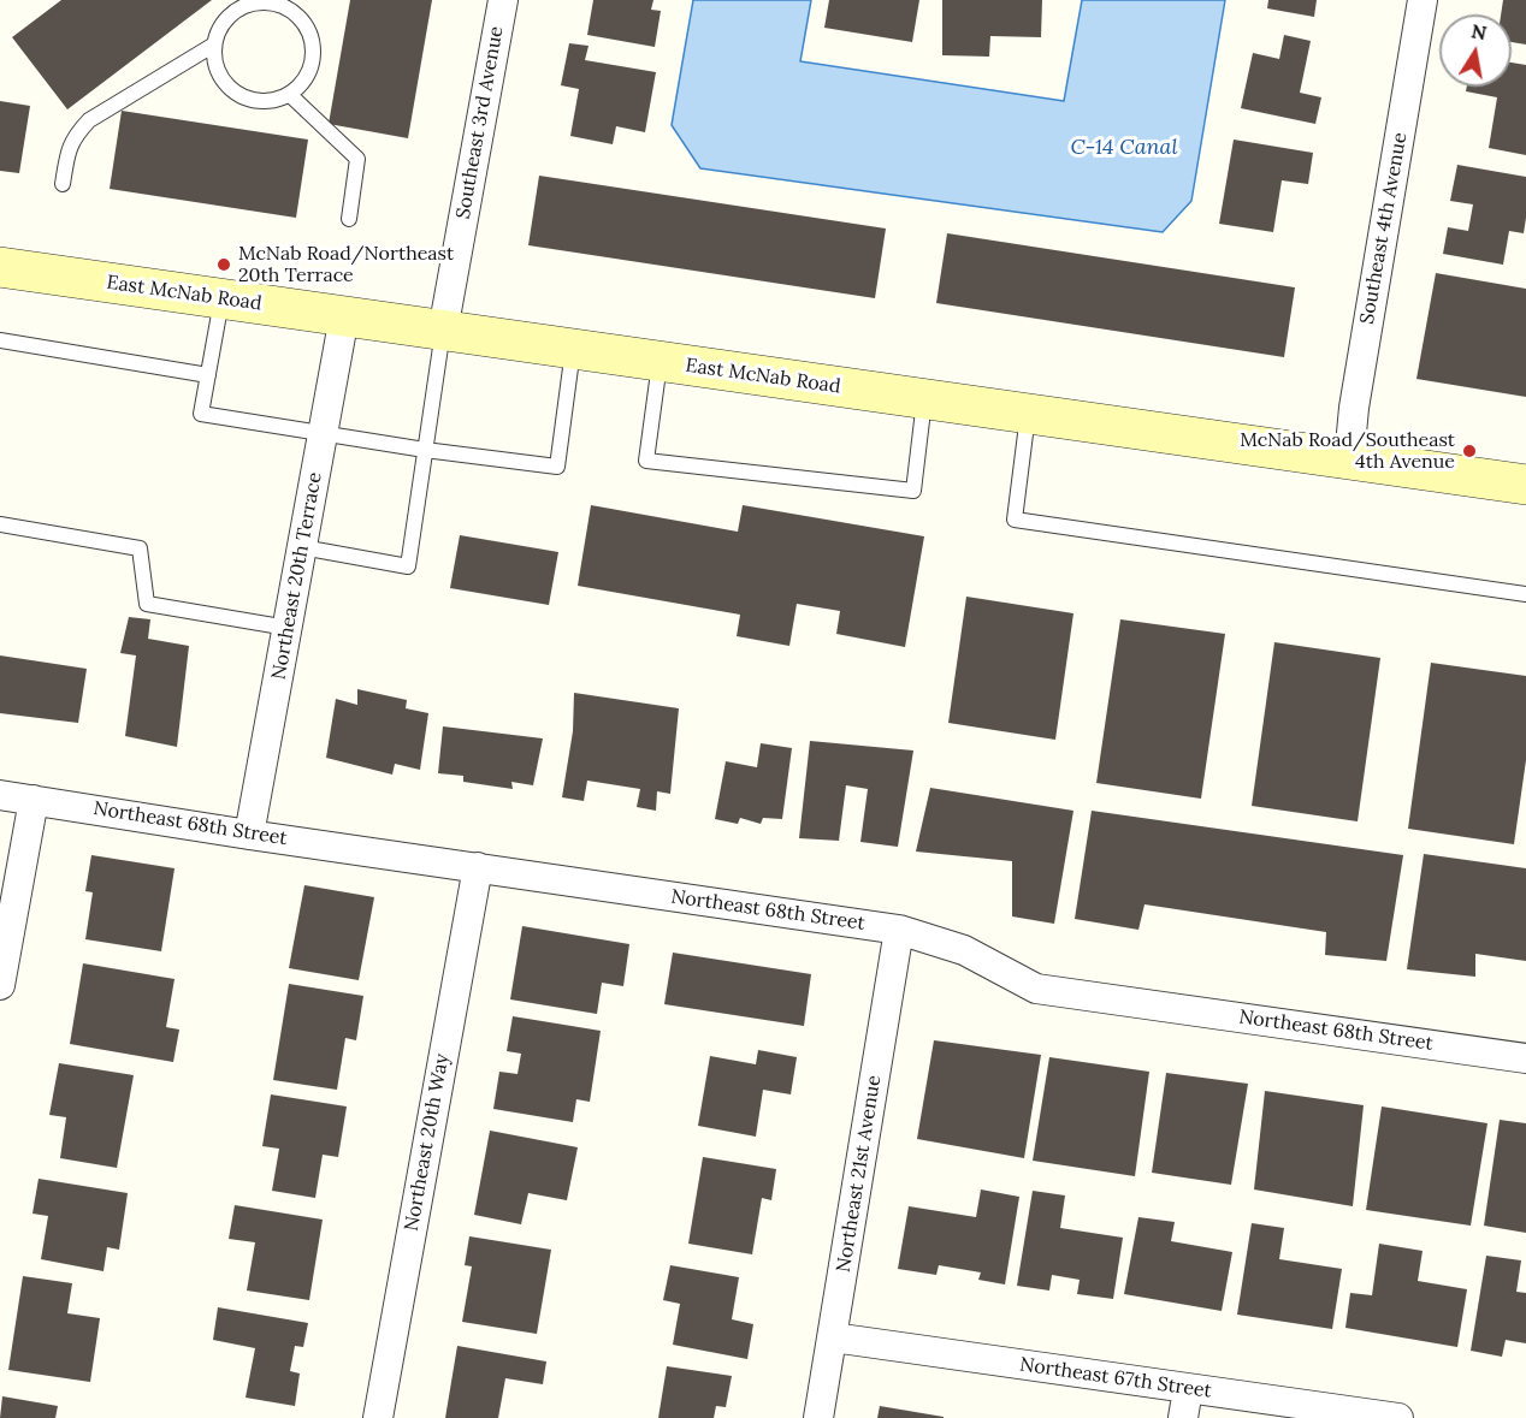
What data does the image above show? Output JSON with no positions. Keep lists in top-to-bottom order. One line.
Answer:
{"streets":{"street":["Southeast 3rd Avenue","Southeast 4th Avenue","East McNab Road","Northeast 20th Terrace","Northeast 68th Street","Northeast 20th Way","Northeast 21st Avenue","Northeast 67th Street"]},"crossings":[["Southeast 3rd Avenue","East McNab Road"],["Southeast 4th Avenue","East McNab Road"],["East McNab Road","Northeast 20th Terrace"],["Northeast 20th Terrace","Northeast 68th Street"],["Northeast 68th Street","Northeast 20th Way"],["Northeast 68th Street","Northeast 21st Avenue"],["Northeast 21st Avenue","Northeast 67th Street"]],"water":["C-14 Canal"],"places":["McNab Road/Northeast 20th Terrace","McNab Road/Southeast 4th Avenue"],"north":"top"}
